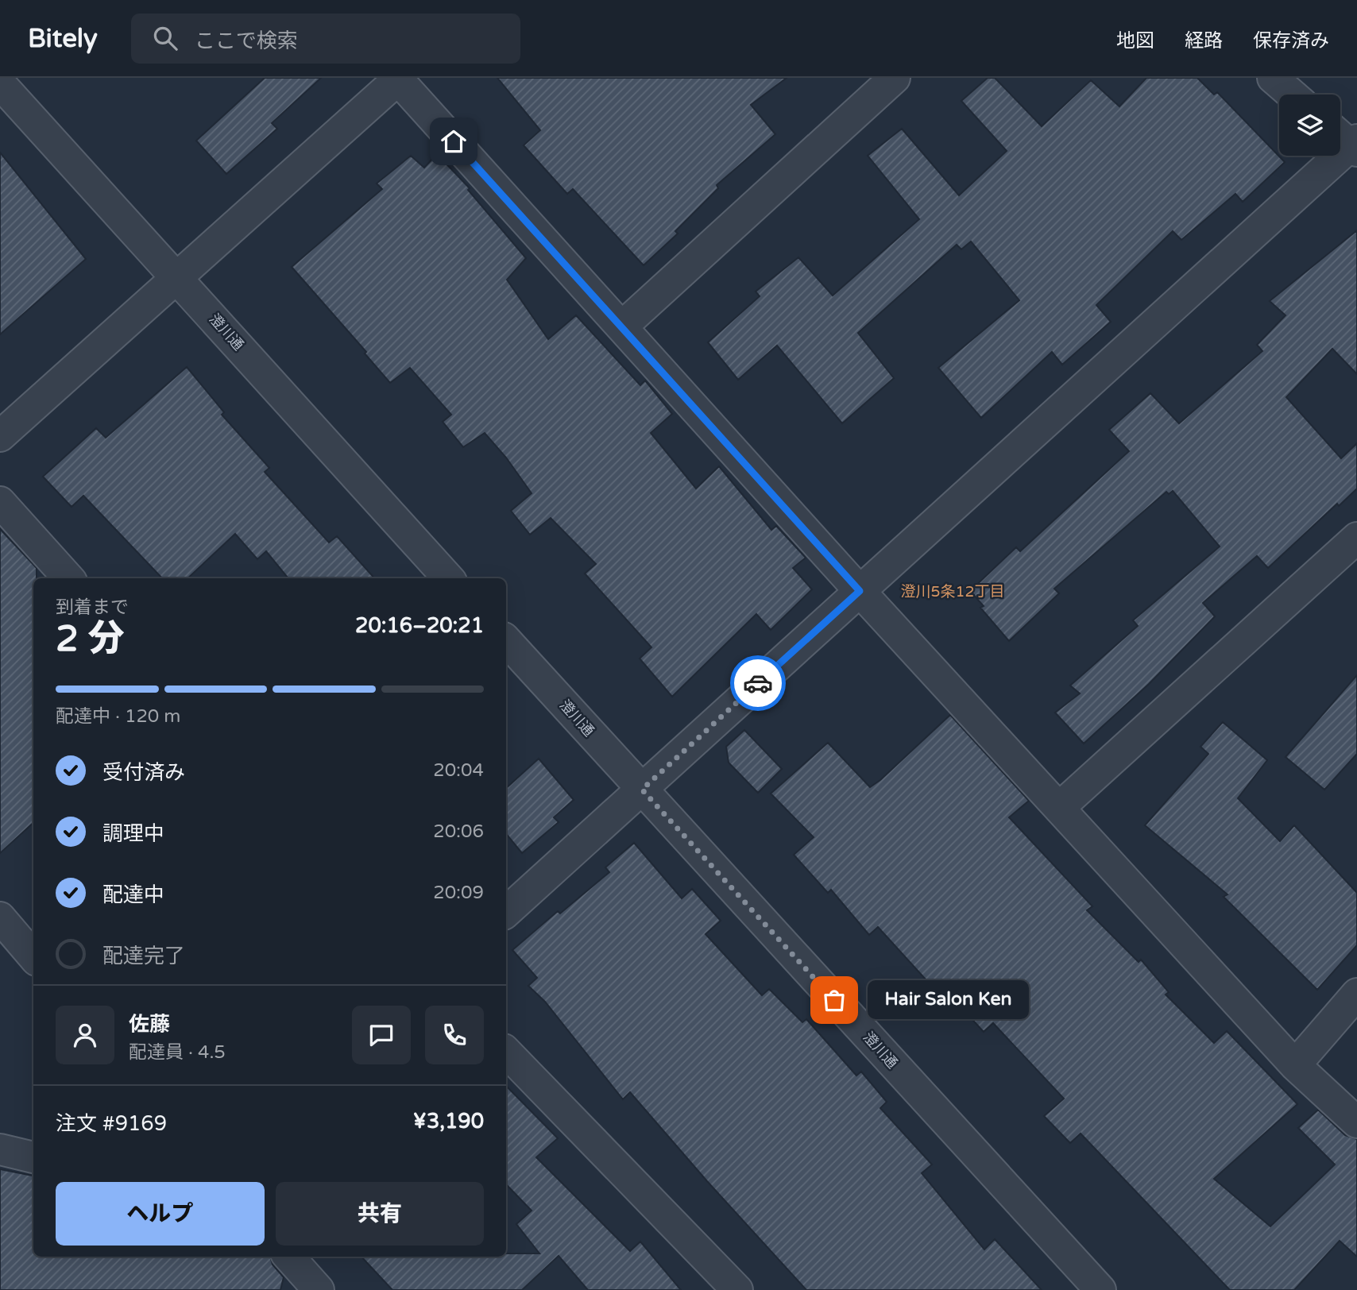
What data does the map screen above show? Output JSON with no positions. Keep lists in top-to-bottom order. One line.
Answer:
{"streets":{"street":["澄川通"]},"districts":["澄川5条12丁目"],"places":["Hair Salon Ken"],"page":{"header":"Bitely","search":"ここで検索","nav":["地図","経路","保存済み"],"heading":["2 分","到着まで","20:16–20:21"],"panel":["佐藤","配達員 · 4.5","注文 #9169","¥3,190"],"bar":"配達中 · 120 m","list":[["受付済み","20:04"],["調理中","20:06"],["配達中","20:09"],"配達完了"],"bubble":"Hair Salon Ken","buttons":["ヘルプ","共有"]}}
